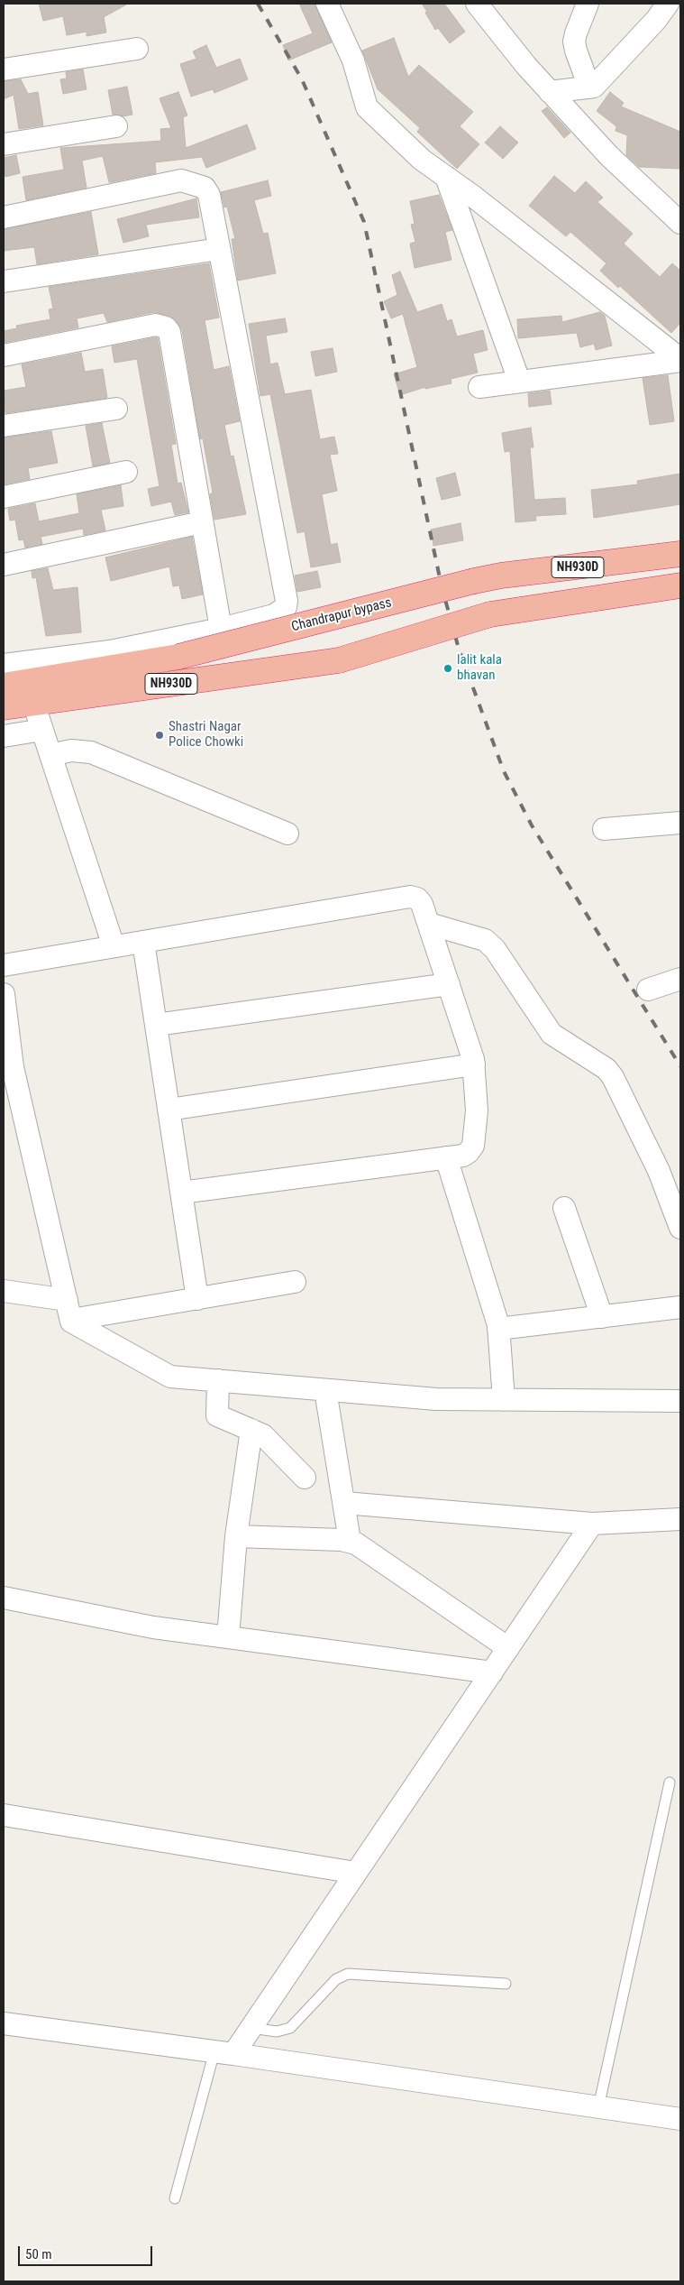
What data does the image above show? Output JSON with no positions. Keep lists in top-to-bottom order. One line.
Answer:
{"streets":{"highway":["NH930D","Chandrapur bypass"]},"places":["lalit kala bhavan","Shastri Nagar Police Chowki"],"scale_bar":"50 m"}
